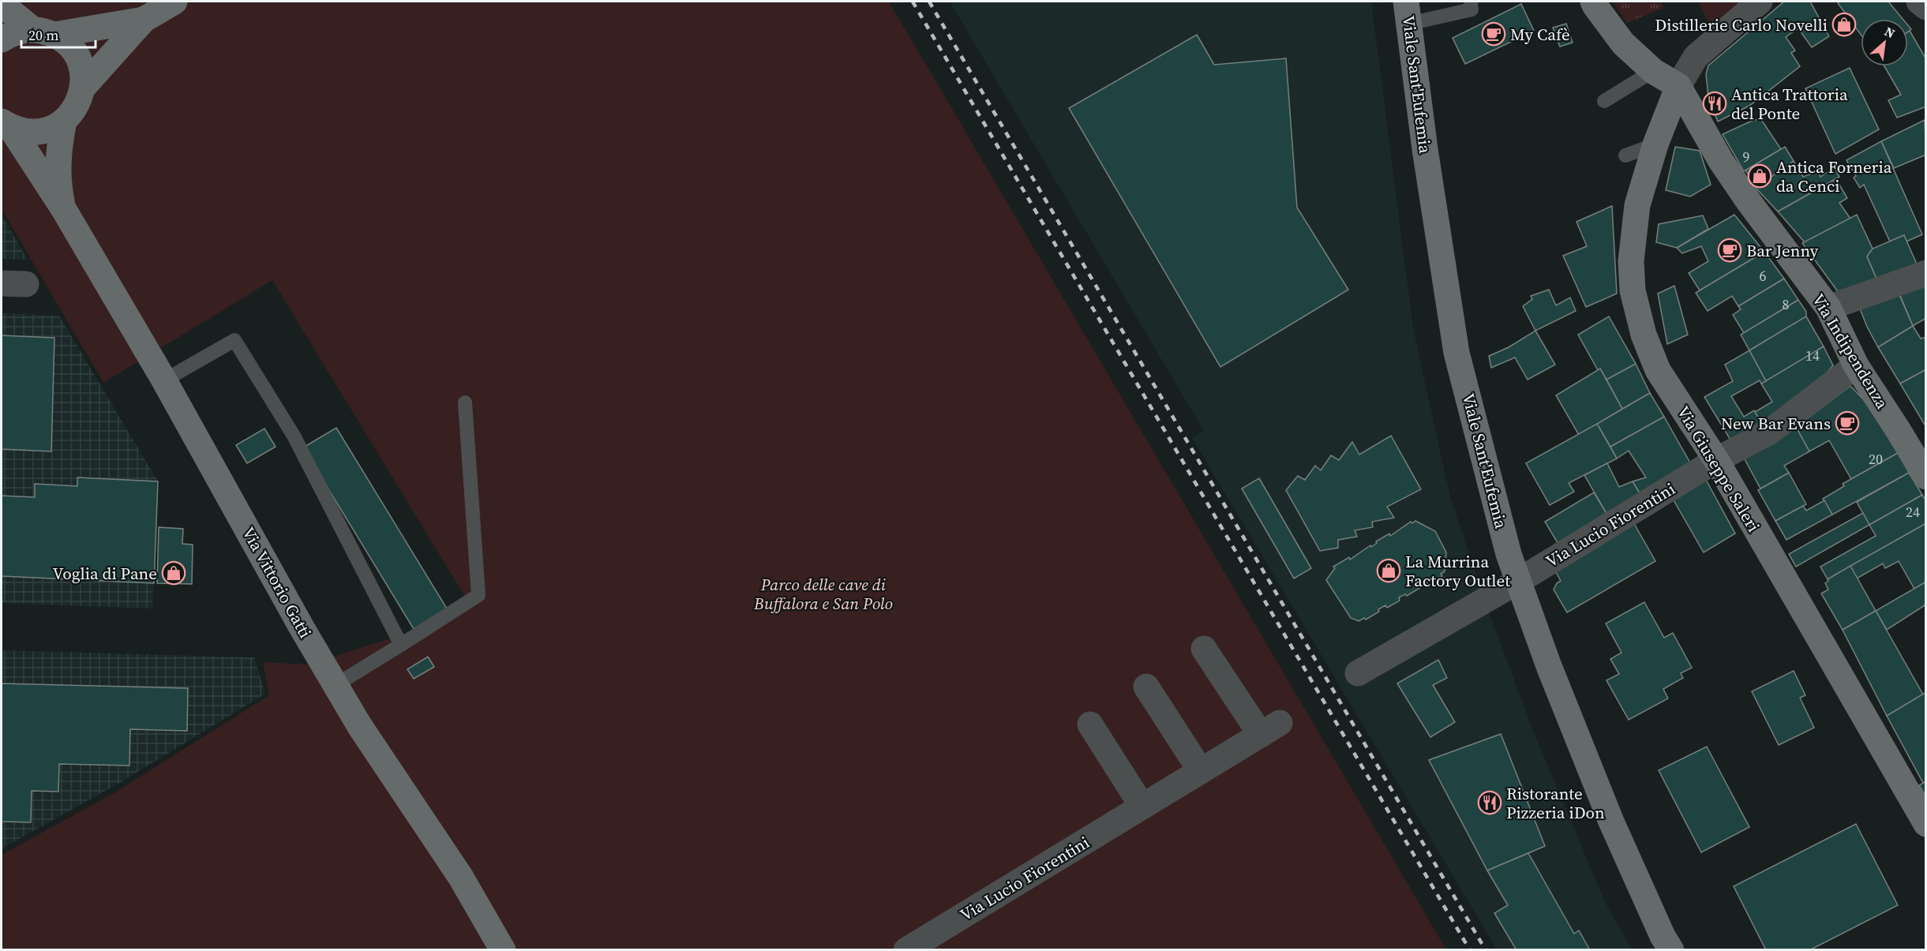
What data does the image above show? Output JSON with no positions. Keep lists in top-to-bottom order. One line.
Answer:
{"streets":{"street":["Viale Sant'Eufemia","Via Indipendenza","Via Giuseppe Saleri","Via Lucio Fiorentini","Via Vittorio Gatti"]},"crossings":[["Viale Sant'Eufemia","Via Lucio Fiorentini"],["Via Indipendenza","Via Giuseppe Saleri"],["Via Indipendenza","Via Lucio Fiorentini"],["Via Giuseppe Saleri","Via Lucio Fiorentini"]],"parks":["Parco delle cave di Buffalora e San Polo"],"places":{"shop":["Distillerie Carlo Novelli","Antica Forneria da Cenci","La Murrina Factory Outlet","Voglia di Pane"],"cafe":["My Cafè","Bar Jenny","New Bar Evans"],"restaurant":["Antica Trattoria del Ponte","Ristorante Pizzeria iDon"]},"house_numbers":["9","6","8","14","20","24"],"scale_bar":"20 m","north":"top right"}
